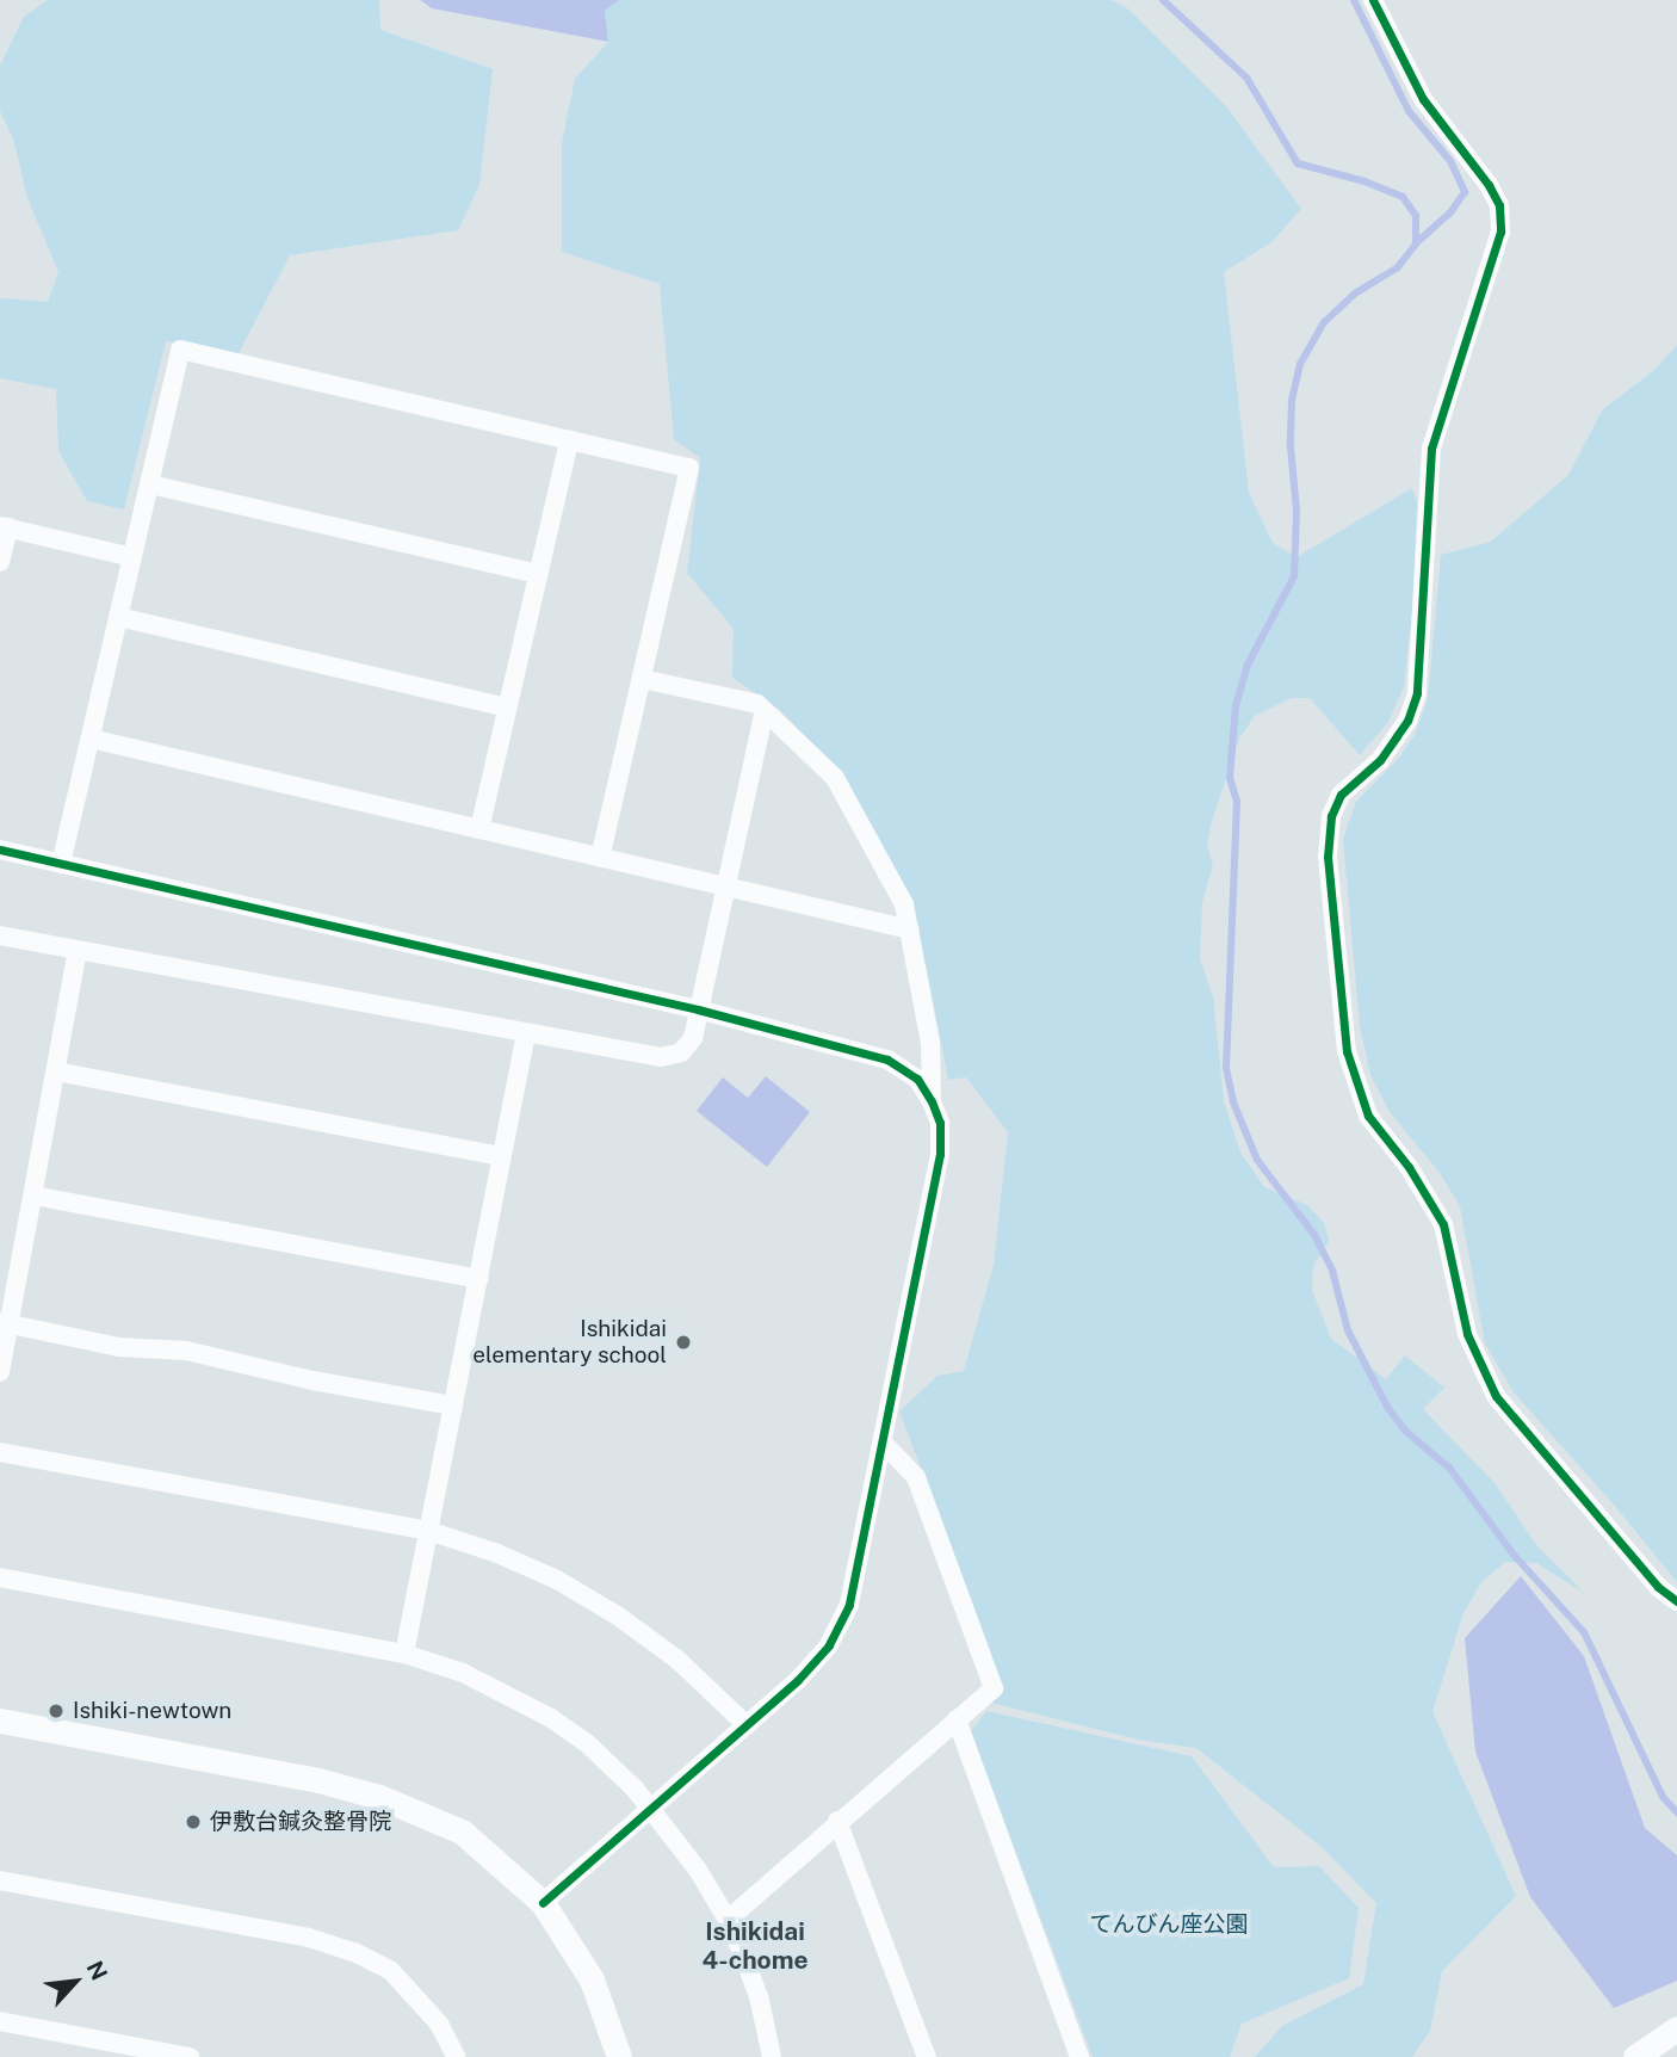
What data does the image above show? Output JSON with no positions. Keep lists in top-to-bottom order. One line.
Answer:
{"districts":["Ishikidai 4-chome"],"parks":["てんびん座公園"],"places":["Ishikidai elementary school","Ishiki-newtown","伊敷台鍼灸整骨院"],"north":"top right"}
